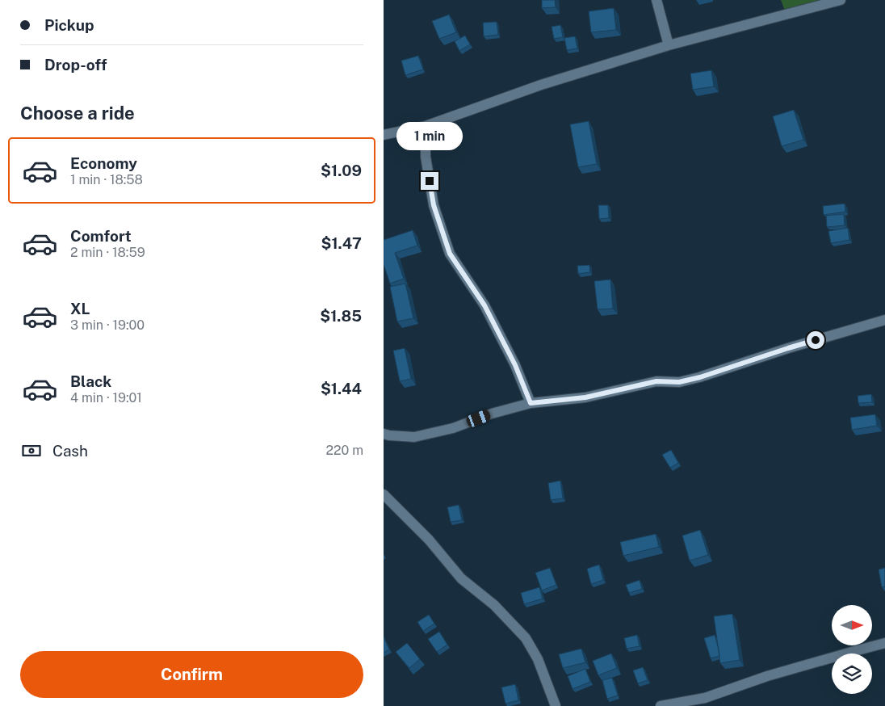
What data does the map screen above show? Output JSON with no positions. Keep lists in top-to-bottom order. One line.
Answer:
{"north":"right","page":{"banner":["Pickup","Drop-off"],"heading":"Choose a ride","bubble":"1 min","list":[{"name":"Economy","note":"1 min · 18:58","value":"$1.09"},{"name":"Comfort","note":"2 min · 18:59","value":"$1.47"},{"name":"XL","note":"3 min · 19:00","value":"$1.85"},{"name":"Black","note":"4 min · 19:01","value":"$1.44"}],"pay":["Cash","220 m"],"buttons":"Confirm"}}
